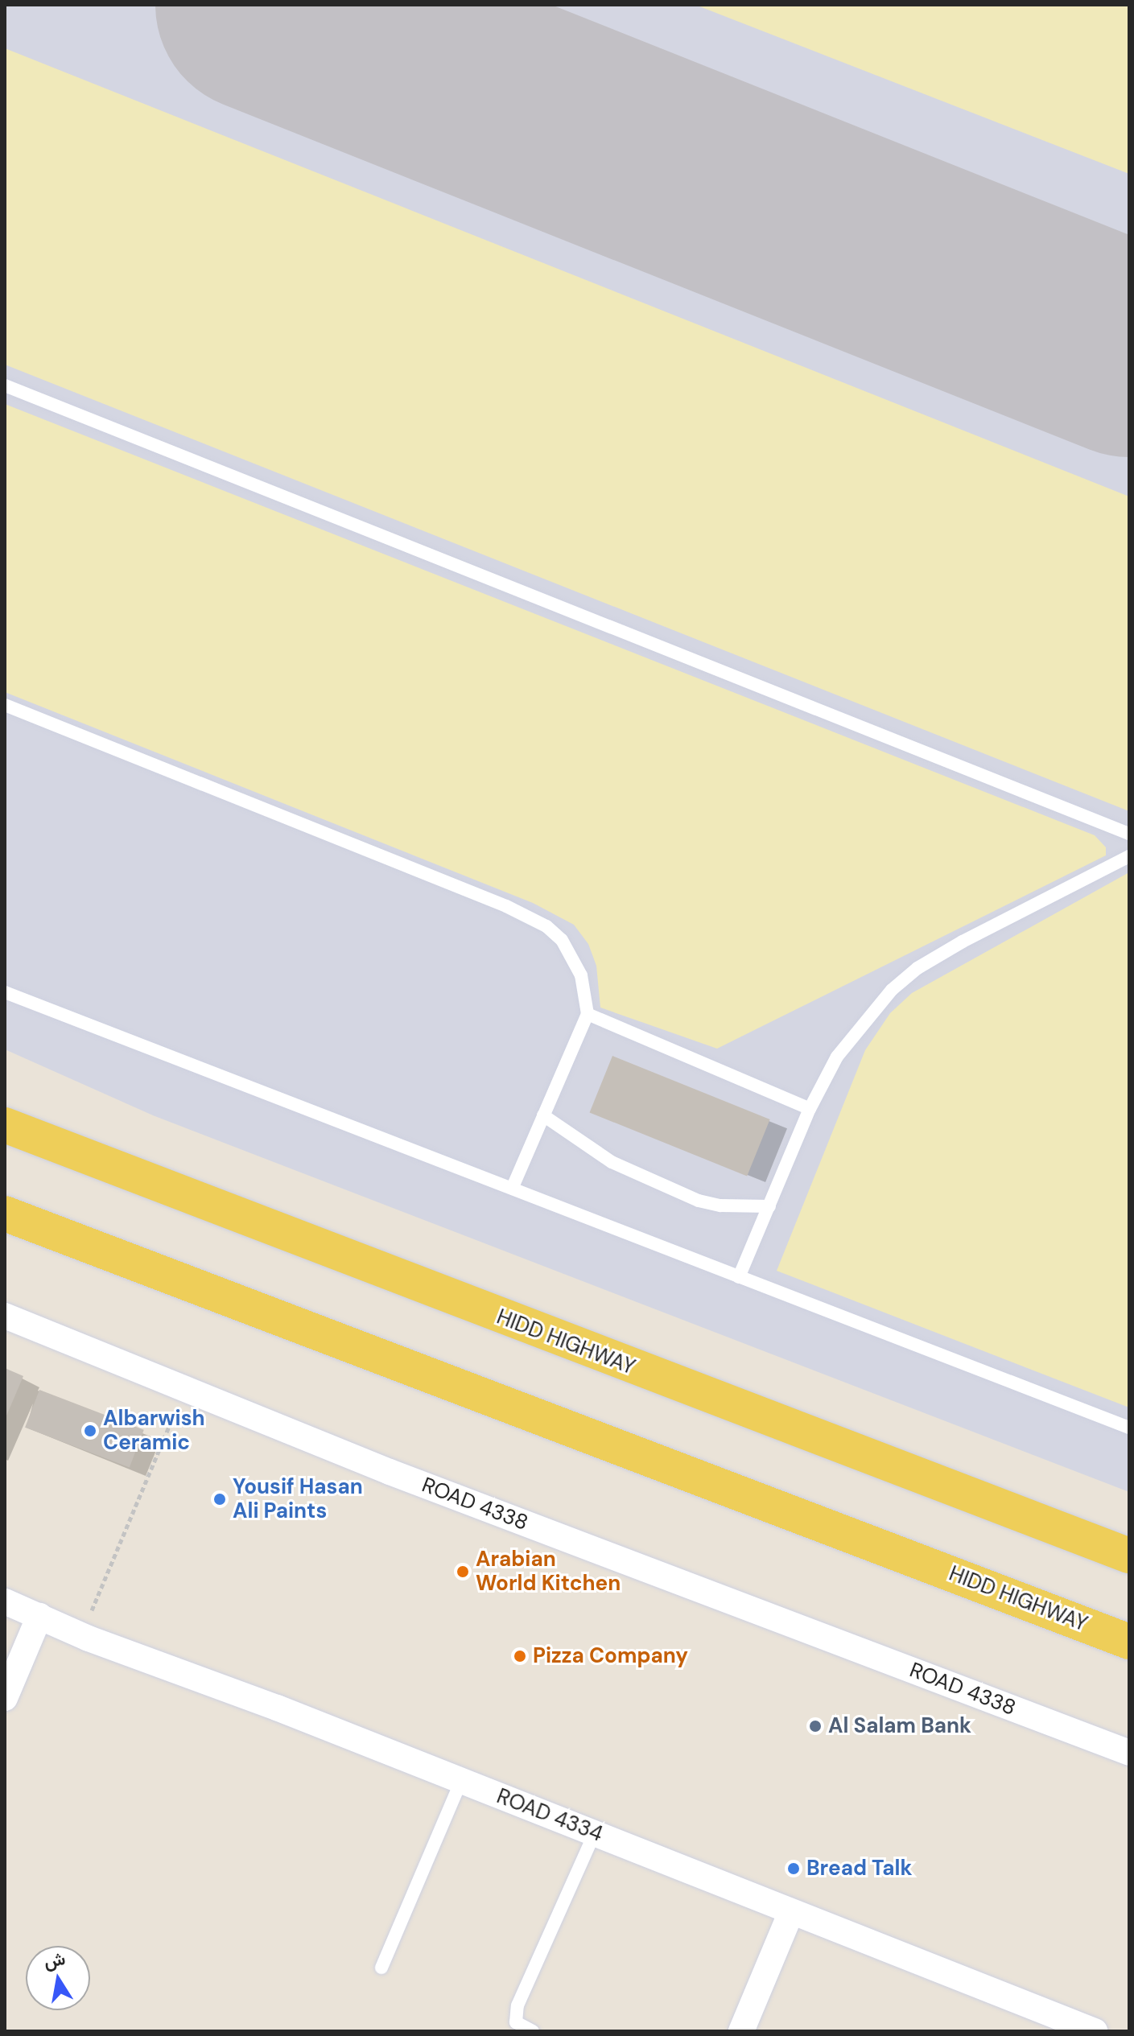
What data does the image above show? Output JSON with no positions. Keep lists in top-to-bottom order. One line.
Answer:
{"streets":{"main road":["HIDD HIGHWAY"],"street":["ROAD 4338","ROAD 4334"]},"places":["Albarwish Ceramic","Yousif Hasan Ali Paints","Arabian World Kitchen","Pizza Company","Al Salam Bank","Bread Talk"],"north":"top"}
